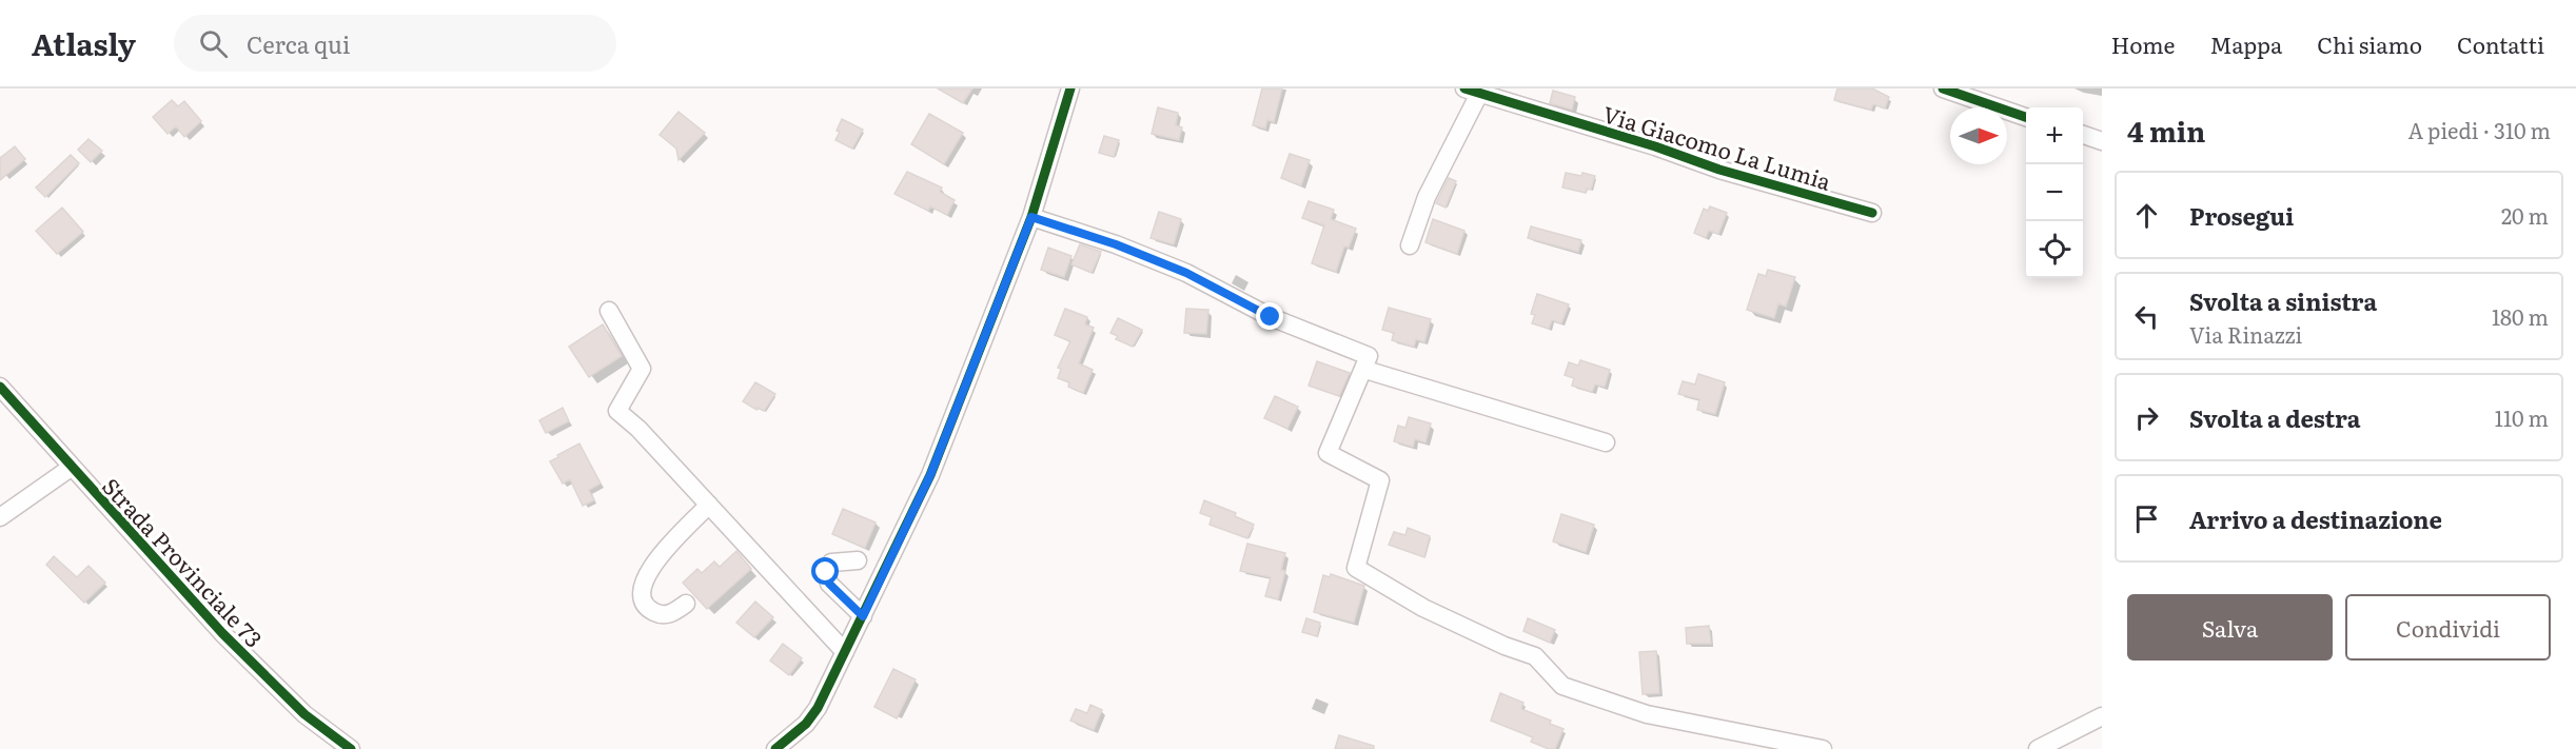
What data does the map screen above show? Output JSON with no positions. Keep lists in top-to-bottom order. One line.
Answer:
{"streets":{"street":["Via Giacomo La Lumia","Strada Provinciale 73"]},"north":"right","page":{"header":"Atlasly","search":"Cerca qui","nav":["Home","Mappa","Chi siamo","Contatti"],"heading":["4 min","A piedi · 310 m"],"map_buttons":["+","−"],"list":[["Prosegui","20 m"],["Svolta a sinistra","Via Rinazzi","180 m"],["Svolta a destra","110 m"],"Arrivo a destinazione"],"buttons":["Salva","Condividi"]}}
